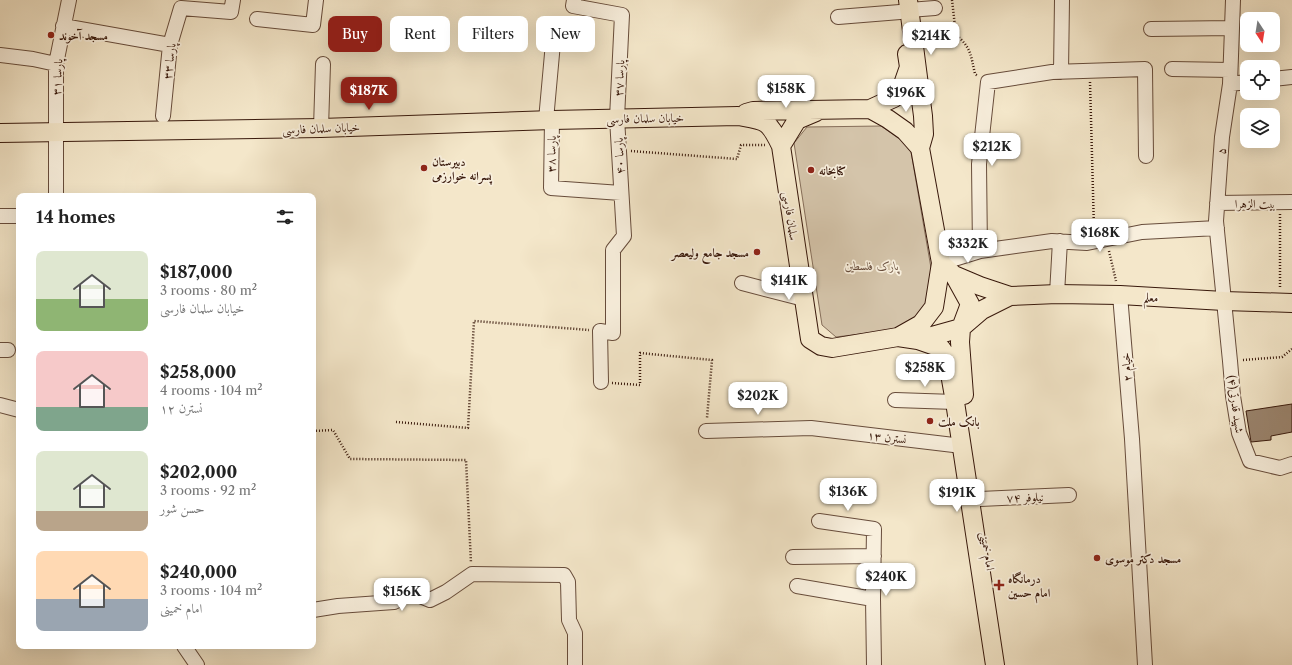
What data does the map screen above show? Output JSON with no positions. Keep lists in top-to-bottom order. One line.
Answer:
{"streets":{"main road":["خیابان سلمان فارسی","سلمان فارسی","معلم","امام خمینی"],"street":["پارسا ۳۳","پارسا ۳۱","پارسا ۳۷","۵","پارسا ۳۸","پارسا ۴۰","بیت الزهرا","خیام ۲","شهید قدرتی(۴)","نسترن ۱۳","نیلوفر ۷۴"]},"crossings":[["پارسا ۳۱","خیابان سلمان فارسی"],["پارسا ۳۷","خیابان سلمان فارسی"],["پارسا ۳۷","پارسا ۴۰"],["خیابان سلمان فارسی","پارسا ۳۸"],["خیابان سلمان فارسی","پارسا ۴۰"],["خیابان سلمان فارسی","سلمان فارسی"],["۵","بیت الزهرا"],["۵","معلم"],["۵","شهید قدرتی(۴)"],["پارسا ۳۸","پارسا ۴۰"],["معلم","خیام ۲"],["معلم","شهید قدرتی(۴)"],["نسترن ۱۳","امام خمینی"],["نیلوفر ۷۴","امام خمینی"]],"parks":["پارک فلسطین"],"places":{"other":["مسجد آخوند","دبیرستان پسرانه خوارزمی","کتابخانه","مسجد جامع ولیعصر","بانک ملت","مسجد دکتر موسوی"],"health":["درمانگاه امام حسین"]},"north":"bottom","page":{"chip":["Buy","Rent","Filters","New"],"price":["$214K","$158K","$187K","$196K","$212K","$168K","$332K","$141K","$258K","$202K","$136K","$191K","$240K","$156K"],"heading":"14 homes","list":[{"name":"$187,000","note":"3 rooms · 80 m² · خیابان سلمان فارسی"},{"name":"$258,000","note":"4 rooms · 104 m² · نسترن ۱۲"},{"name":"$202,000","note":"3 rooms · 92 m² · حسن شور"},{"name":"$240,000","note":"3 rooms · 104 m² · امام خمینی"}]}}
